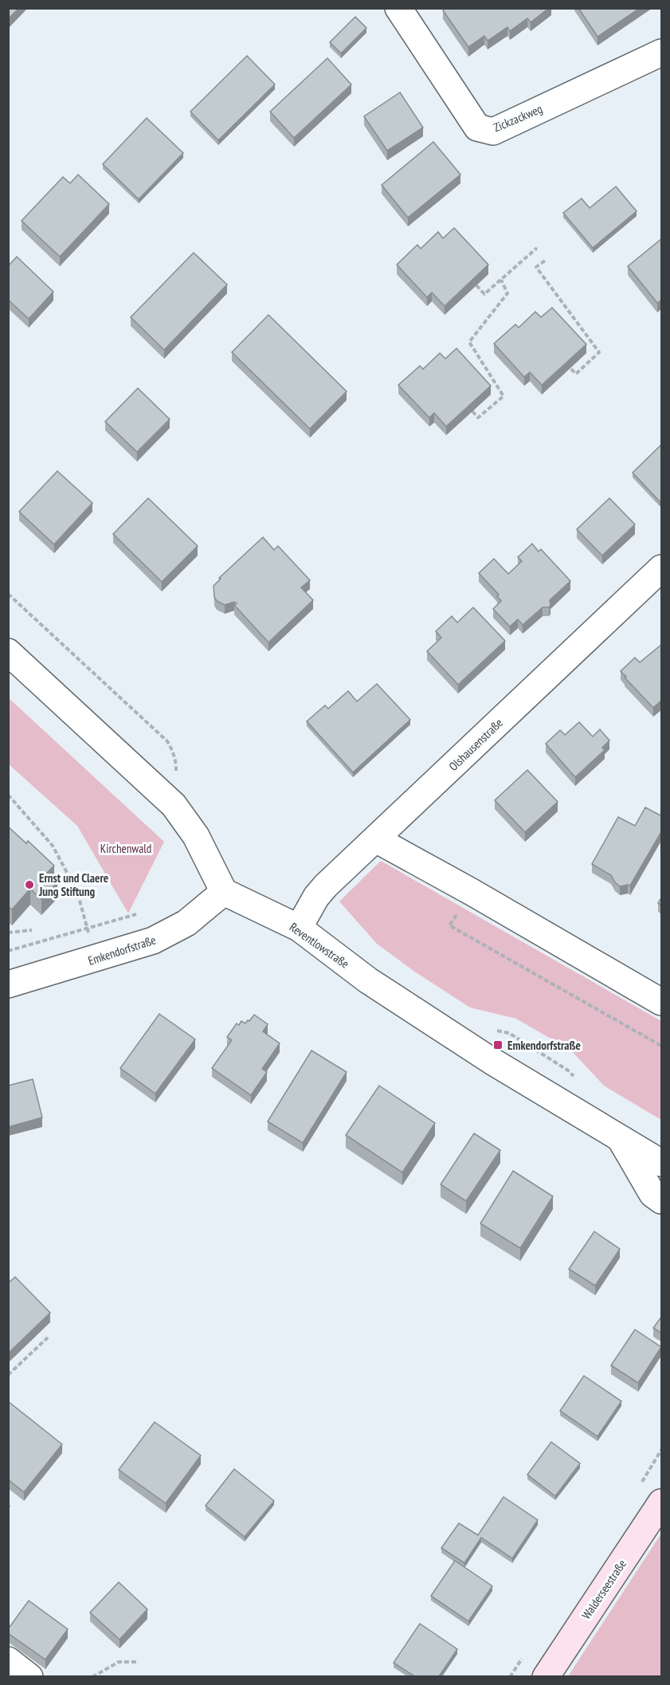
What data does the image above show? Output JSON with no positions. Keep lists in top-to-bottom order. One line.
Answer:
{"streets":{"main road":["Walderseestraße"],"street":["Zickzackweg","Olshausenstraße","Reventlowstraße","Emkendorfstraße"]},"crossings":[["Olshausenstraße","Reventlowstraße"],["Reventlowstraße","Emkendorfstraße"]],"parks":["Kirchenwald"],"places":{"other":["Ernst und Claere Jung Stiftung"],"transit":["Emkendorfstraße"]}}
